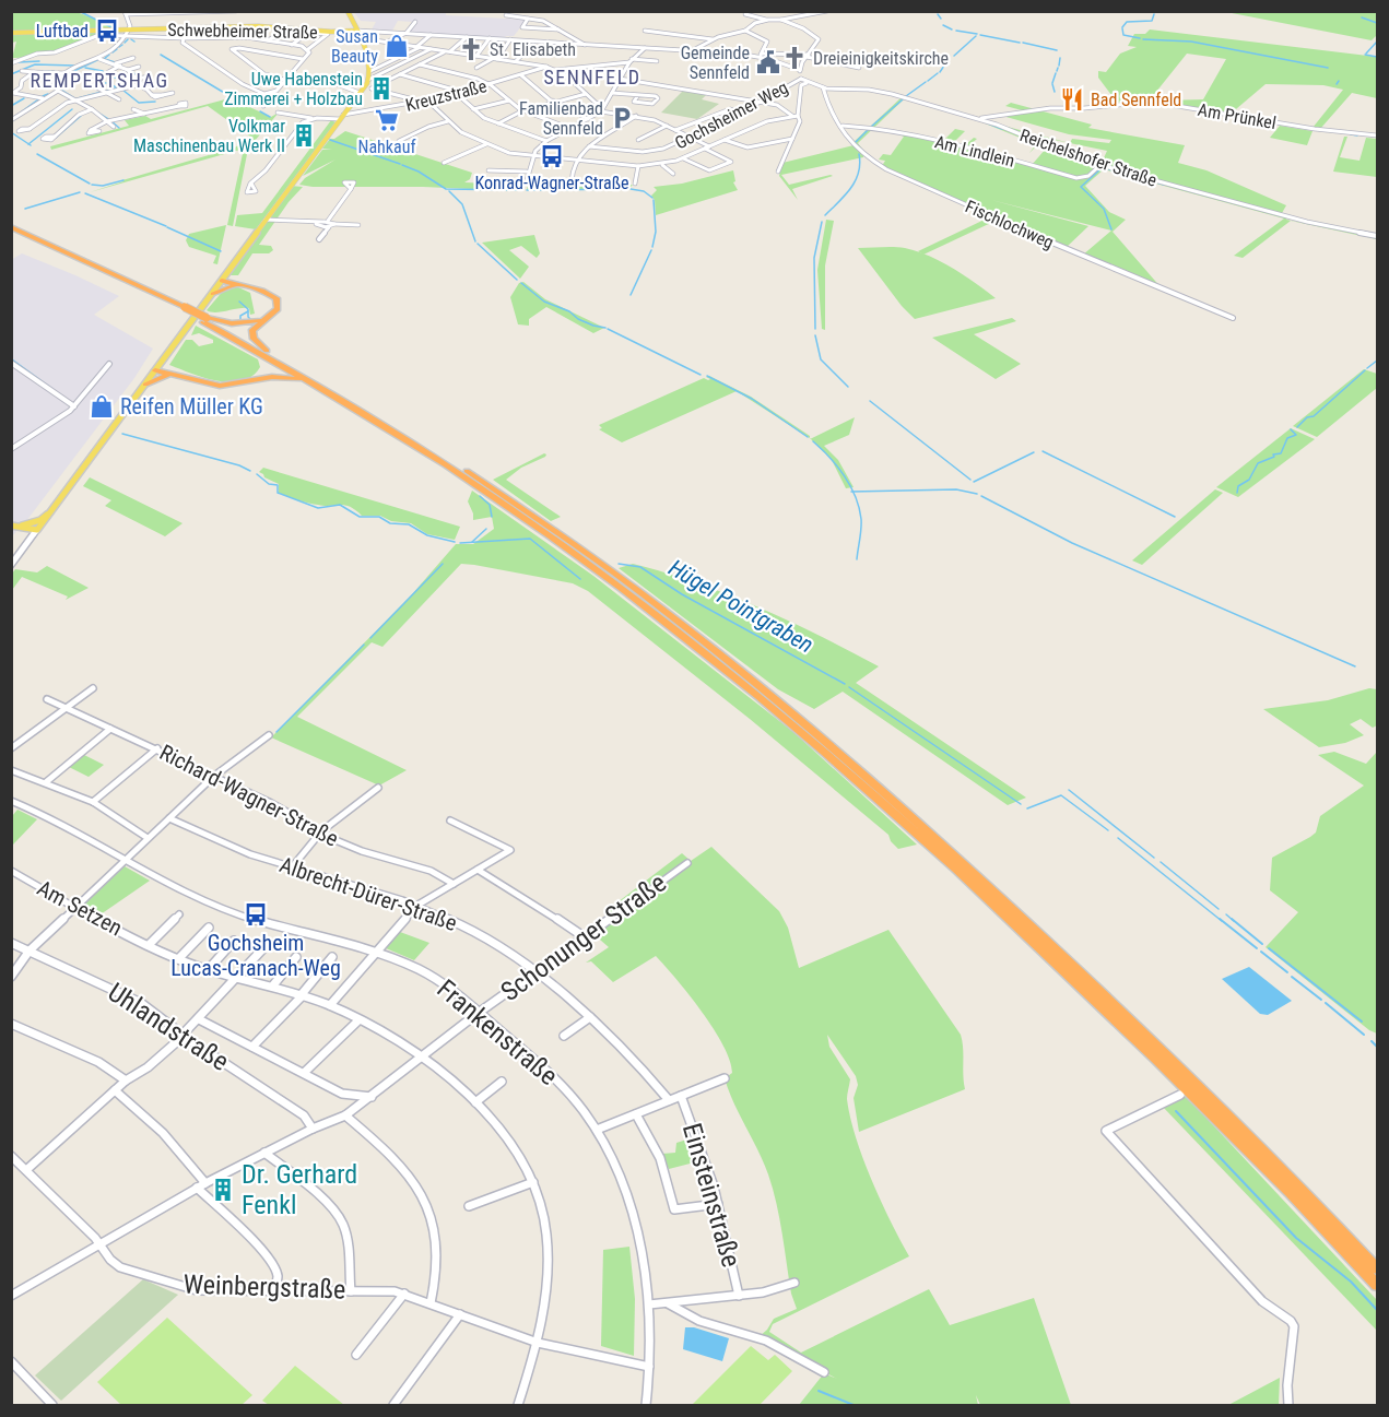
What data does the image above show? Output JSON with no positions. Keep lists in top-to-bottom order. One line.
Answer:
{"streets":{"main road":["Schwebheimer Straße"],"street":["Kreuzstraße","Gochsheimer Weg","Am Prünkel","Am Lindlein","Reichelshofer Straße","Fischlochweg","Richard-Wagner-Straße","Albrecht-Dürer-Straße","Am Setzen","Schonunger Straße","Uhlandstraße","Frankenstraße","Einsteinstraße","Weinbergstraße"]},"crossings":[["Gochsheimer Weg","Reichelshofer Straße"],["Am Prünkel","Reichelshofer Straße"],["Am Lindlein","Reichelshofer Straße"],["Am Lindlein","Fischlochweg"],["Reichelshofer Straße","Fischlochweg"],["Albrecht-Dürer-Straße","Schonunger Straße"],["Am Setzen","Schonunger Straße"],["Am Setzen","Weinbergstraße"],["Schonunger Straße","Uhlandstraße"],["Schonunger Straße","Frankenstraße"],["Schonunger Straße","Weinbergstraße"],["Frankenstraße","Weinbergstraße"]],"districts":["SENNFELD","REMPERTSHAG"],"water":["Hügel Pointgraben"],"places":{"bus stop":["Luftbad","Konrad-Wagner-Straße","Gochsheim Lucas-Cranach-Weg"],"shop":["Susan Beauty","Reifen Müller KG"],"church":["St. Elisabeth","Dreieinigkeitskirche"],"public building":["Gemeinde Sennfeld"],"building":["Uwe Habenstein Zimmerei + Holzbau","Volkmar Maschinenbau Werk II","Dr. Gerhard Fenkl"],"restaurant":["Bad Sennfeld"],"parking":["Familienbad Sennfeld"],"supermarket":["Nahkauf"]}}
